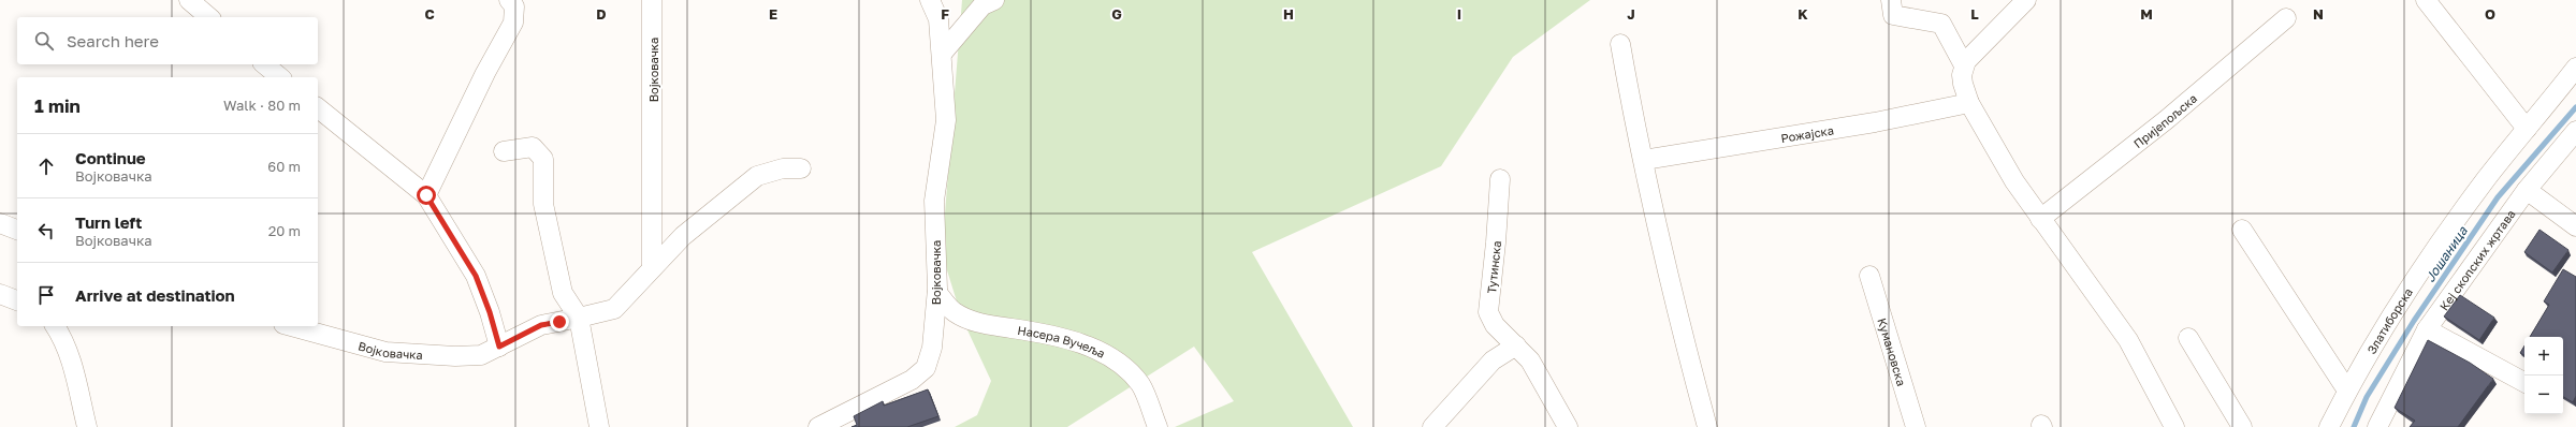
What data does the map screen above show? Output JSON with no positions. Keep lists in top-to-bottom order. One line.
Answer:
{"streets":{"street":["Војковачка","Пријепољска","Рожајска","Кеј скопских жртава","Тутинска","Златиборска","Насера Вучеља","Кумановска"]},"crossings":[["Војковачка","Насера Вучеља"]],"water":["Јошаница"],"page":{"search":"Search here","heading":["1 min","Walk · 80 m"],"list":[["Continue","Војковачка","60 m"],["Turn left","Војковачка","20 m"],"Arrive at destination"],"map_buttons":["+","−"]},"grid":{"columns":["C","D","E","F","G","H","I","J","K","L","M","N","O"]}}
